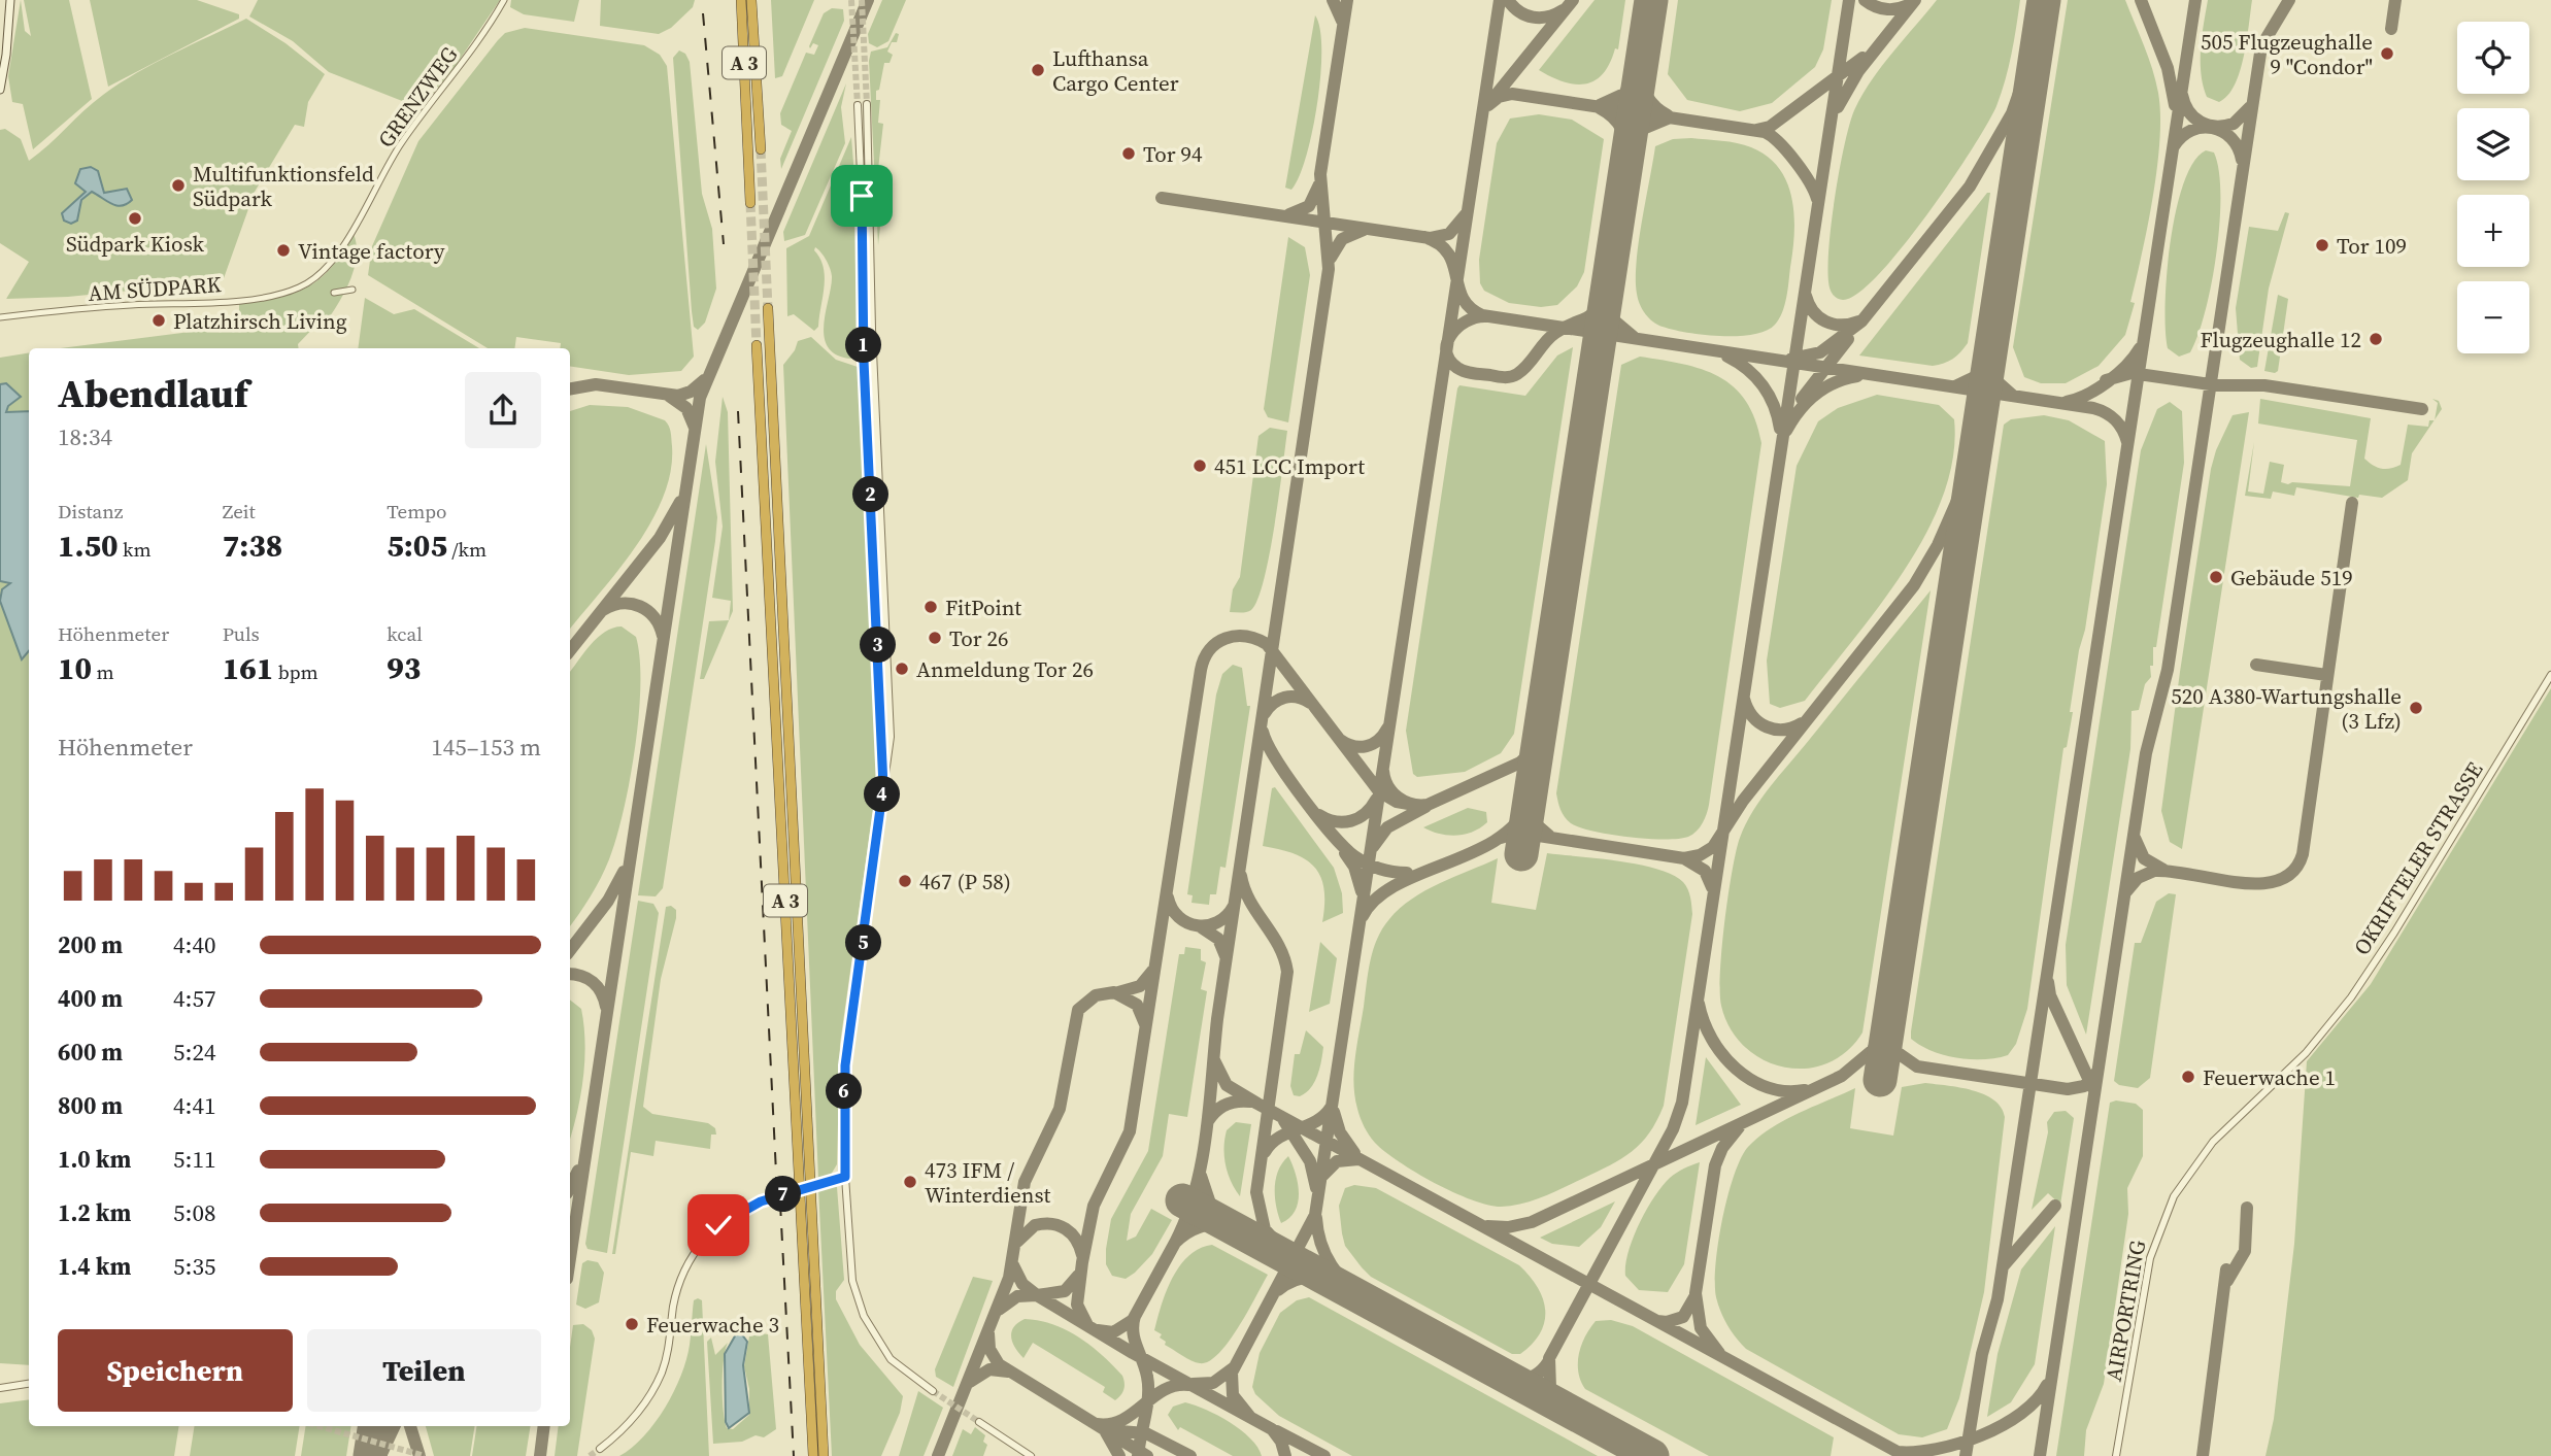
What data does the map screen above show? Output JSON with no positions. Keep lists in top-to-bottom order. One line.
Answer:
{"streets":{"highway":["A 3"],"street":["GRENZWEG","AM SÜDPARK","OKRIFTELER STRASSE","AIRPORTRING"]},"crossings":[["GRENZWEG","AM SÜDPARK"],["OKRIFTELER STRASSE","AIRPORTRING"]],"places":["505 Flugzeughalle 9 \"Condor\"","Lufthansa Cargo Center","Tor 94","Multifunktionsfeld Südpark","Südpark Kiosk","Tor 109","Vintage factory","Platzhirsch Living","Flugzeughalle 12","451 LCC Import","Gebäude 519","FitPoint","Tor 26","Anmeldung Tor 26","520 A380-Wartungshalle (3 Lfz)","467 (P 58)","Feuerwache 1","473 IFM / Winterdienst","Feuerwache 3"],"page":{"map_buttons":["+","−"],"pins":["1","2","3","4","5","6","7"],"heading":["Abendlauf","18:34"],"stats":[["Distanz","1.50 km"],["Zeit","7:38"],["Tempo","5:05 /km"],["Höhenmeter","10 m"],["Puls","161 bpm"],["kcal","93"]],"chart":["Höhenmeter","145–153 m"],"list":[{"name":"200 m","note":"4:40"},{"name":"400 m","note":"4:57"},{"name":"600 m","note":"5:24"},{"name":"800 m","note":"4:41"},{"name":"1.0 km","note":"5:11"},{"name":"1.2 km","note":"5:08"},{"name":"1.4 km","note":"5:35"}],"buttons":["Speichern","Teilen"]}}
